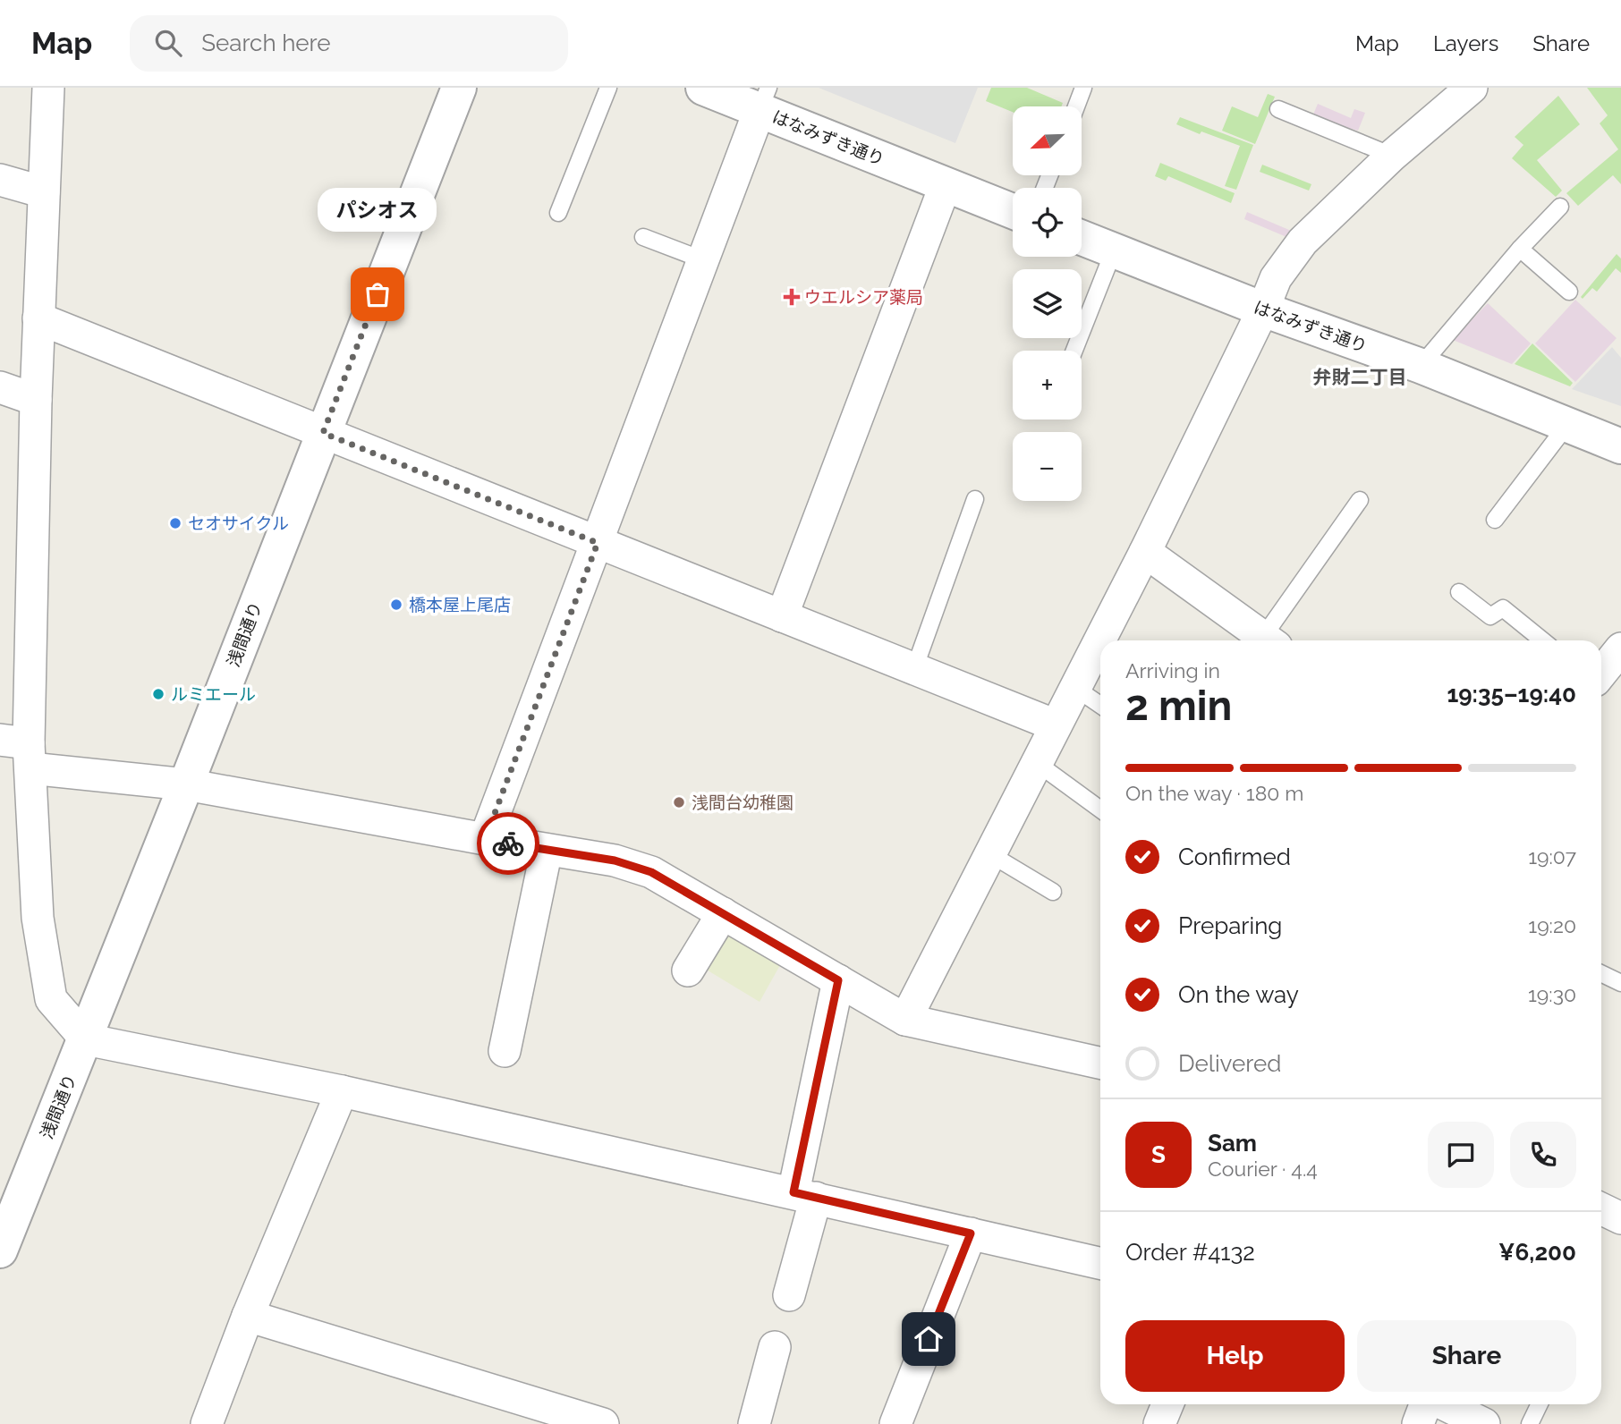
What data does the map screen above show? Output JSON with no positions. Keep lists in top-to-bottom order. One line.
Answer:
{"streets":{"street":["はなみずき通り","浅間通り"]},"districts":["弁財二丁目"],"places":{"other":["パシオス","セオサイクル","橋本屋上尾店","ルミエール","浅間台幼稚園"],"health":["ウエルシア薬局"]},"north":"bottom left","page":{"header":"Map","search":"Search here","nav":["Map","Layers","Share"],"map_buttons":["+","−"],"bubble":"パシオス","heading":["2 min","Arriving in","19:35–19:40"],"panel":["Sam","Courier · 4.4","Order #4132","¥6,200"],"bar":"On the way · 180 m","list":[["Confirmed","19:07"],["Preparing","19:20"],["On the way","19:30"],"Delivered"],"round":"S","buttons":["Help","Share"]}}
